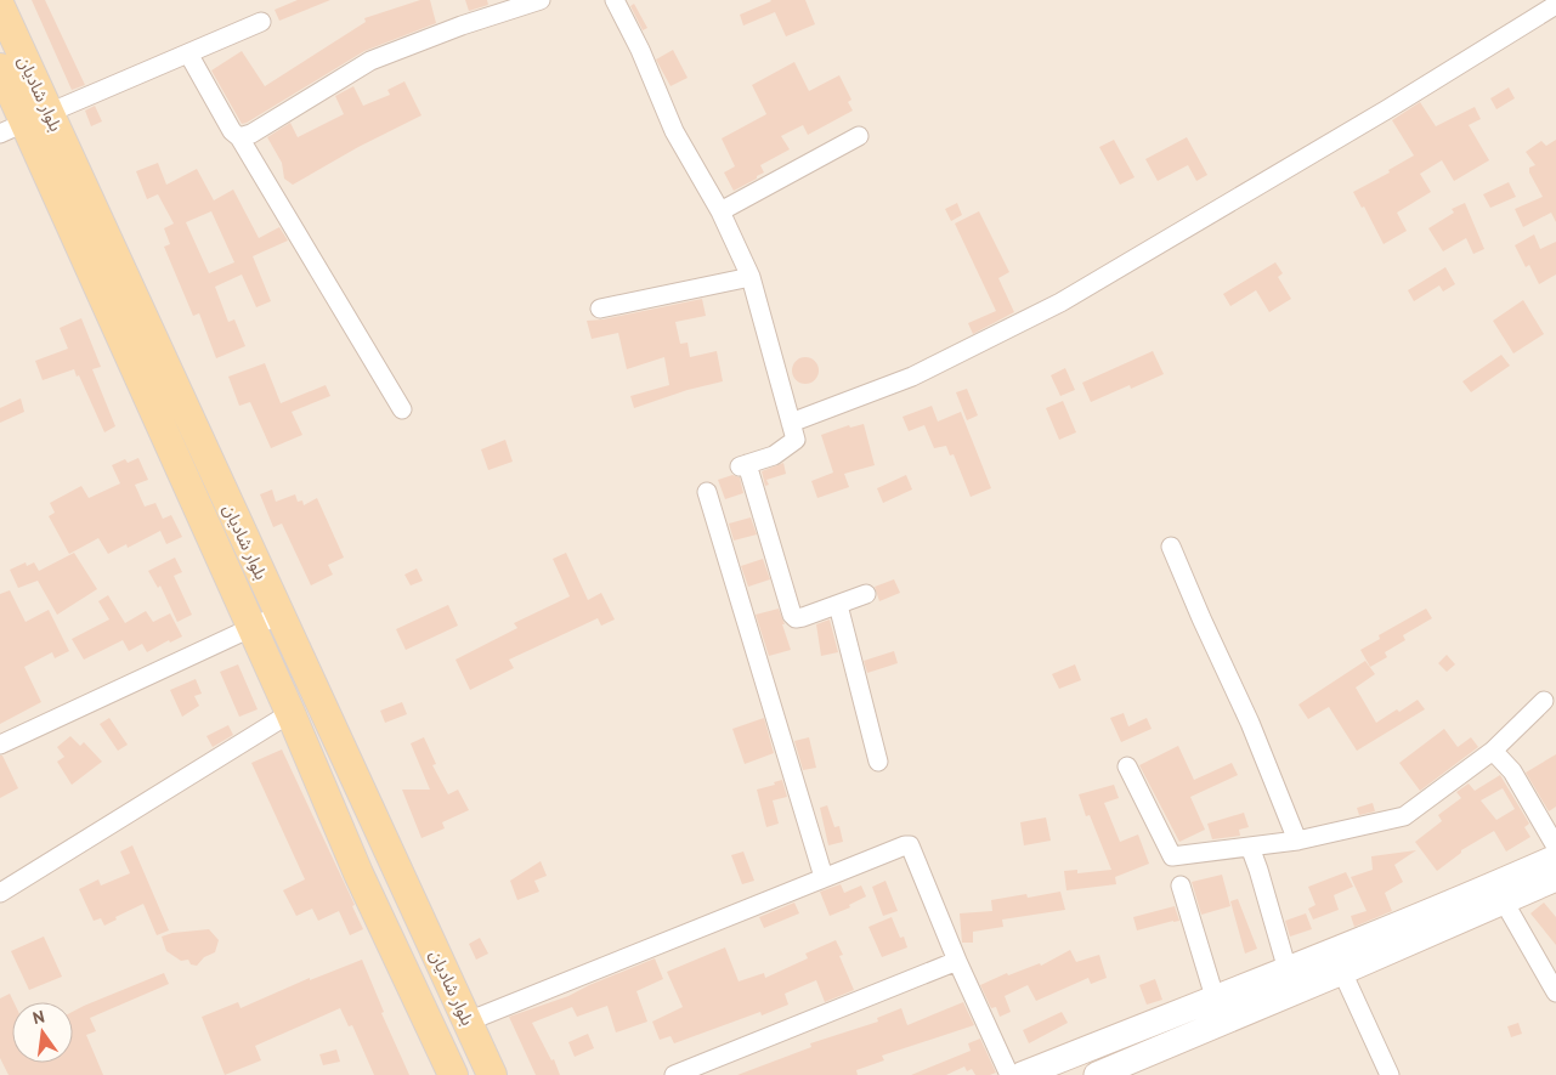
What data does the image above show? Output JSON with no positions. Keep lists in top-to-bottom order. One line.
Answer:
{"streets":{"main road":["بلوار شادیان"]},"north":"top"}
